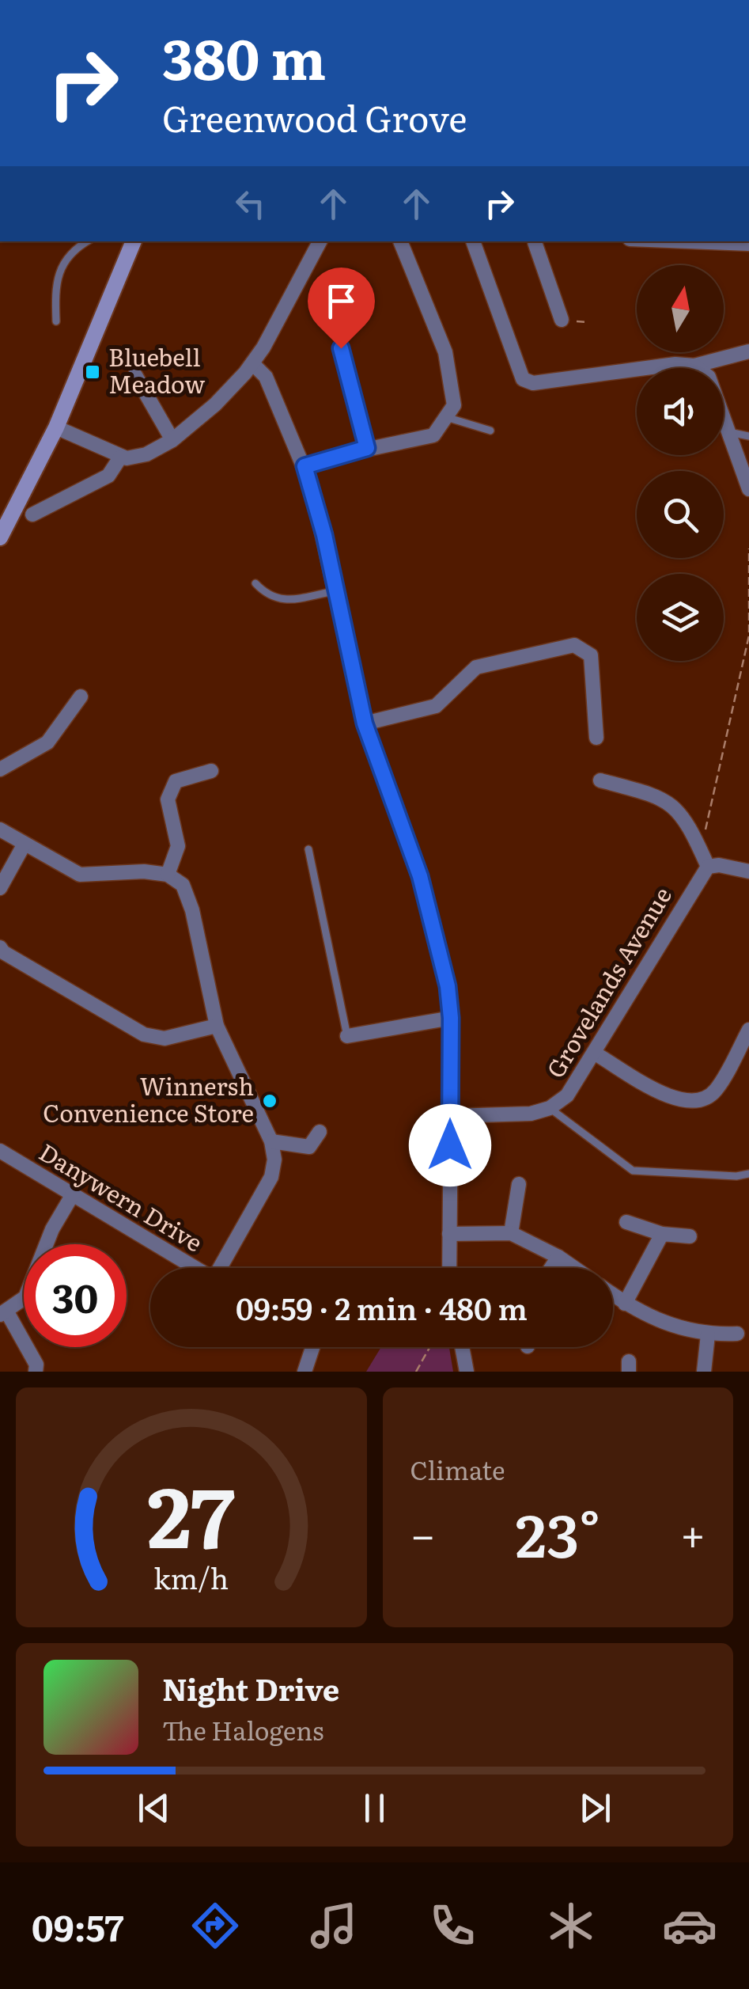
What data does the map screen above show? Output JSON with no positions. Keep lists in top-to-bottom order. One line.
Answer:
{"streets":{"street":["Grovelands Avenue","Danywern Drive"]},"places":{"transit":["Bluebell Meadow"],"other":["Winnersh Convenience Store"]},"north":"top","page":{"turn":["380 m","Greenwood Grove"],"limit":"30","trip":"09:59 · 2 min · 480 m","tile":"Climate","heat":["−","23°","+"],"song":["Night Drive","The Halogens"],"tabs":"09:57","gauge":["27","km/h"]}}
